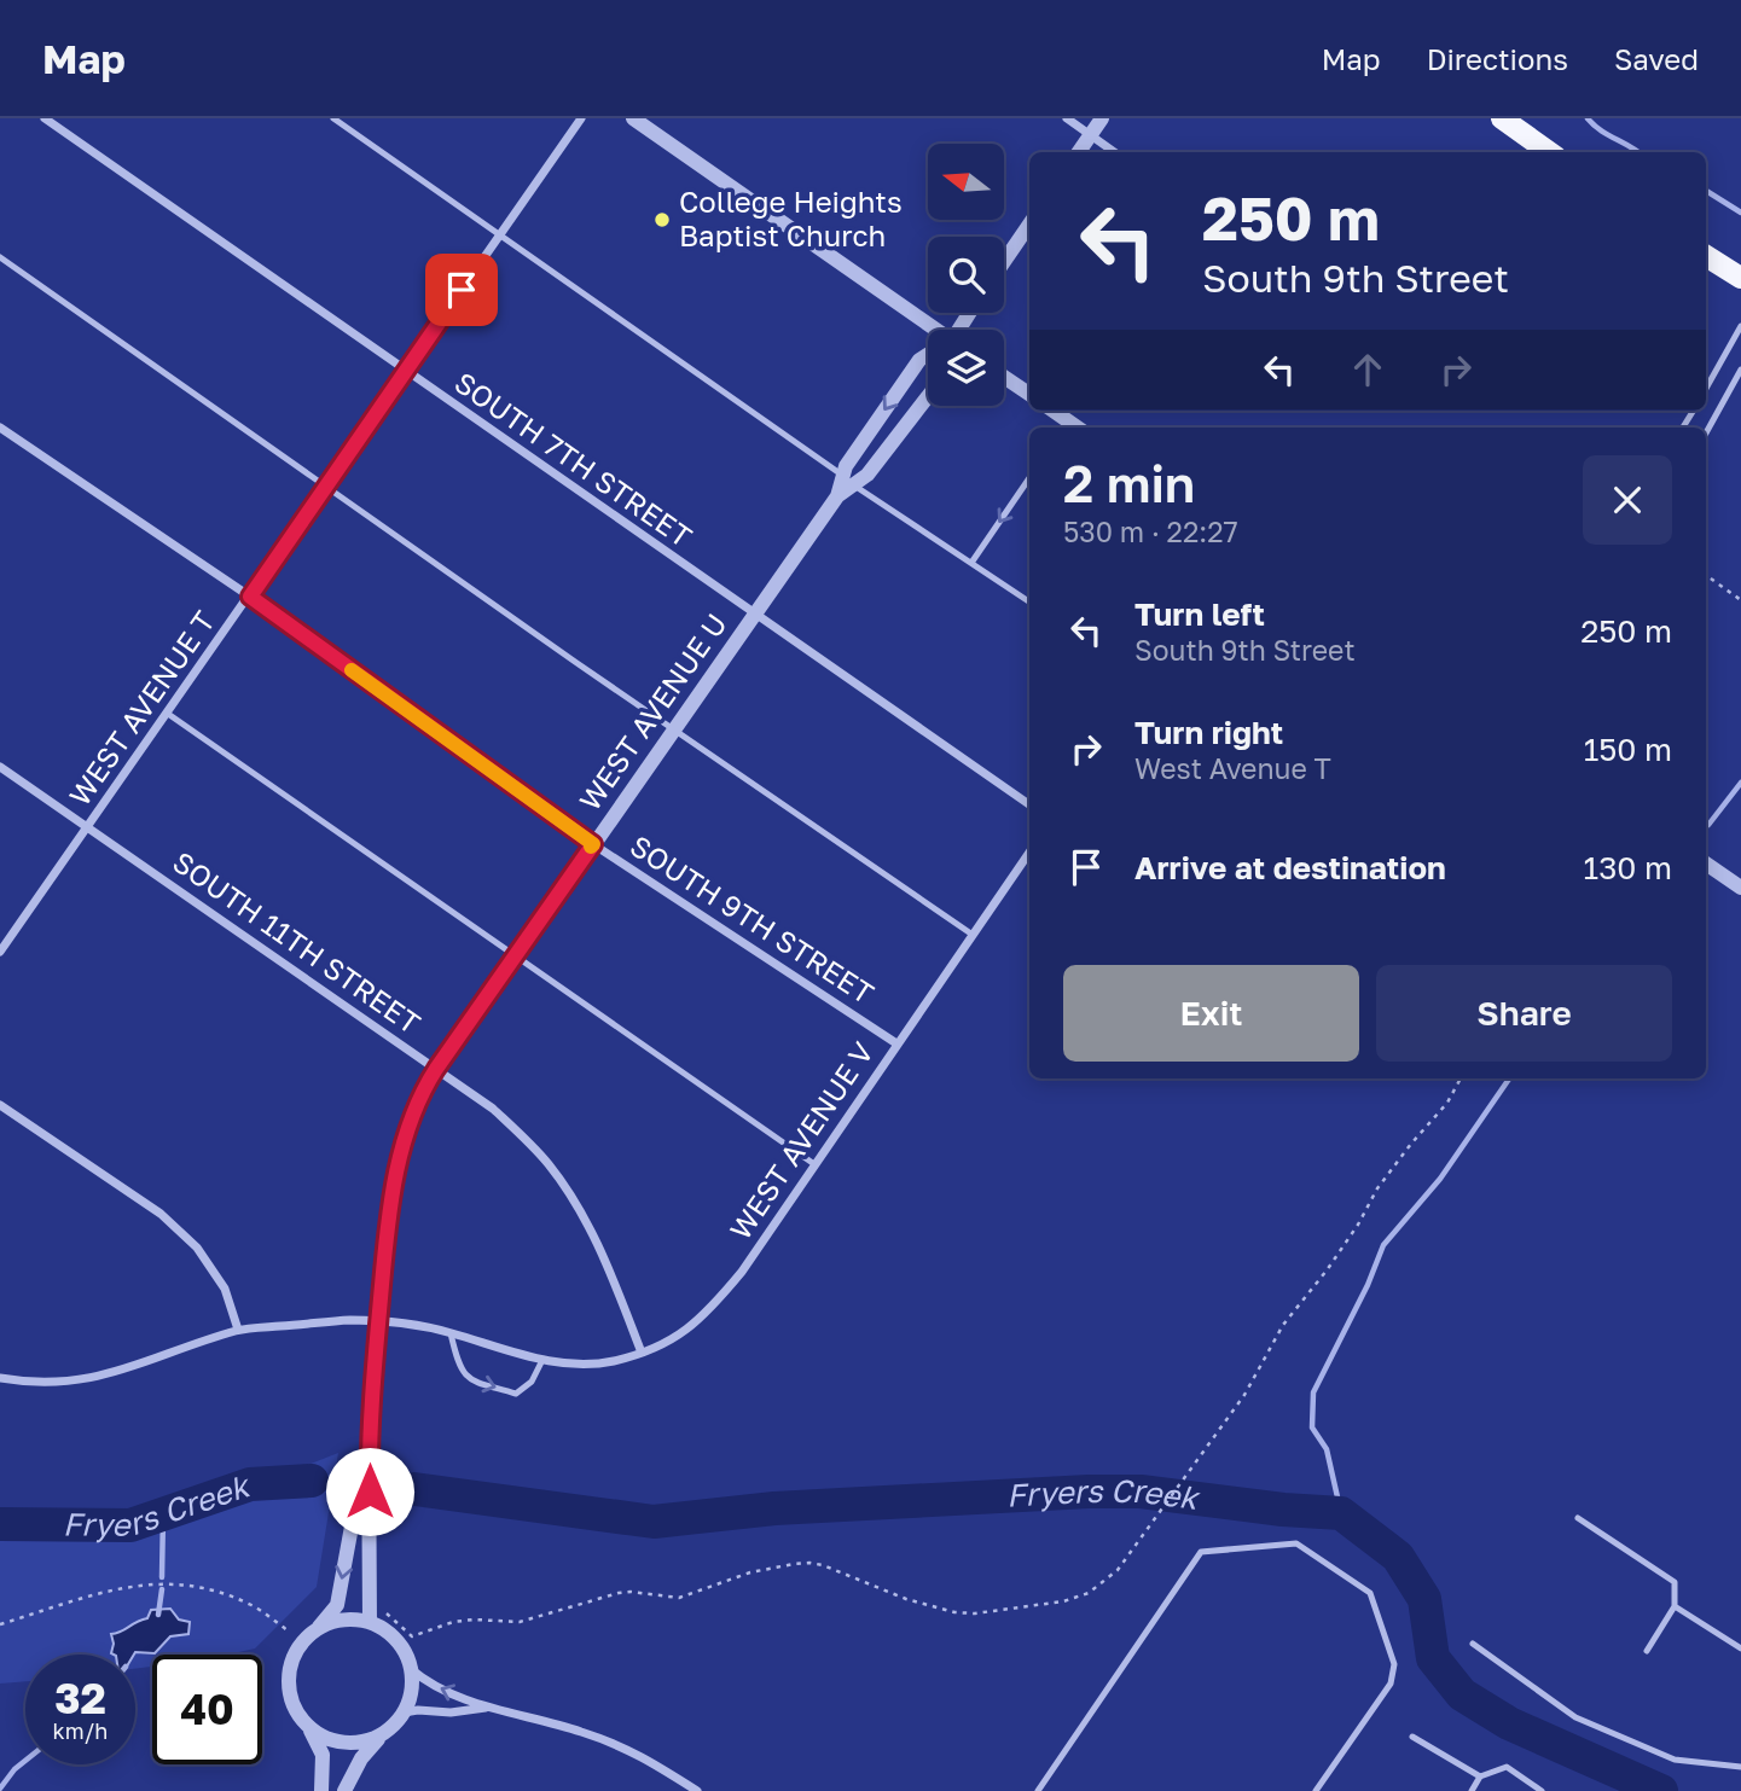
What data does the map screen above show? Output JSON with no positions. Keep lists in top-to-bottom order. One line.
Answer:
{"streets":{"street":["SOUTH 7TH STREET","WEST AVENUE T","WEST AVENUE U","SOUTH 9TH STREET","SOUTH 11TH STREET","WEST AVENUE V"]},"crossings":[["SOUTH 7TH STREET","WEST AVENUE T"],["SOUTH 7TH STREET","WEST AVENUE U"],["WEST AVENUE T","SOUTH 9TH STREET"],["WEST AVENUE T","SOUTH 11TH STREET"],["WEST AVENUE U","SOUTH 9TH STREET"],["WEST AVENUE U","SOUTH 11TH STREET"],["WEST AVENUE U","WEST AVENUE V"],["SOUTH 9TH STREET","WEST AVENUE V"],["SOUTH 11TH STREET","WEST AVENUE V"]],"water":["Fryers Creek"],"places":["College Heights Baptist Church"],"north":"left","page":{"header":"Map","nav":["Map","Directions","Saved"],"turn":["250 m","South 9th Street"],"heading":["2 min","530 m · 22:27"],"list":[{"name":"Turn left","note":"South 9th Street","value":"250 m"},{"name":"Turn right","note":"West Avenue T","value":"150 m"},{"name":"Arrive at destination","value":"130 m"}],"buttons":["Exit","Share"],"speed":"32 km/h","limit":"40"}}
